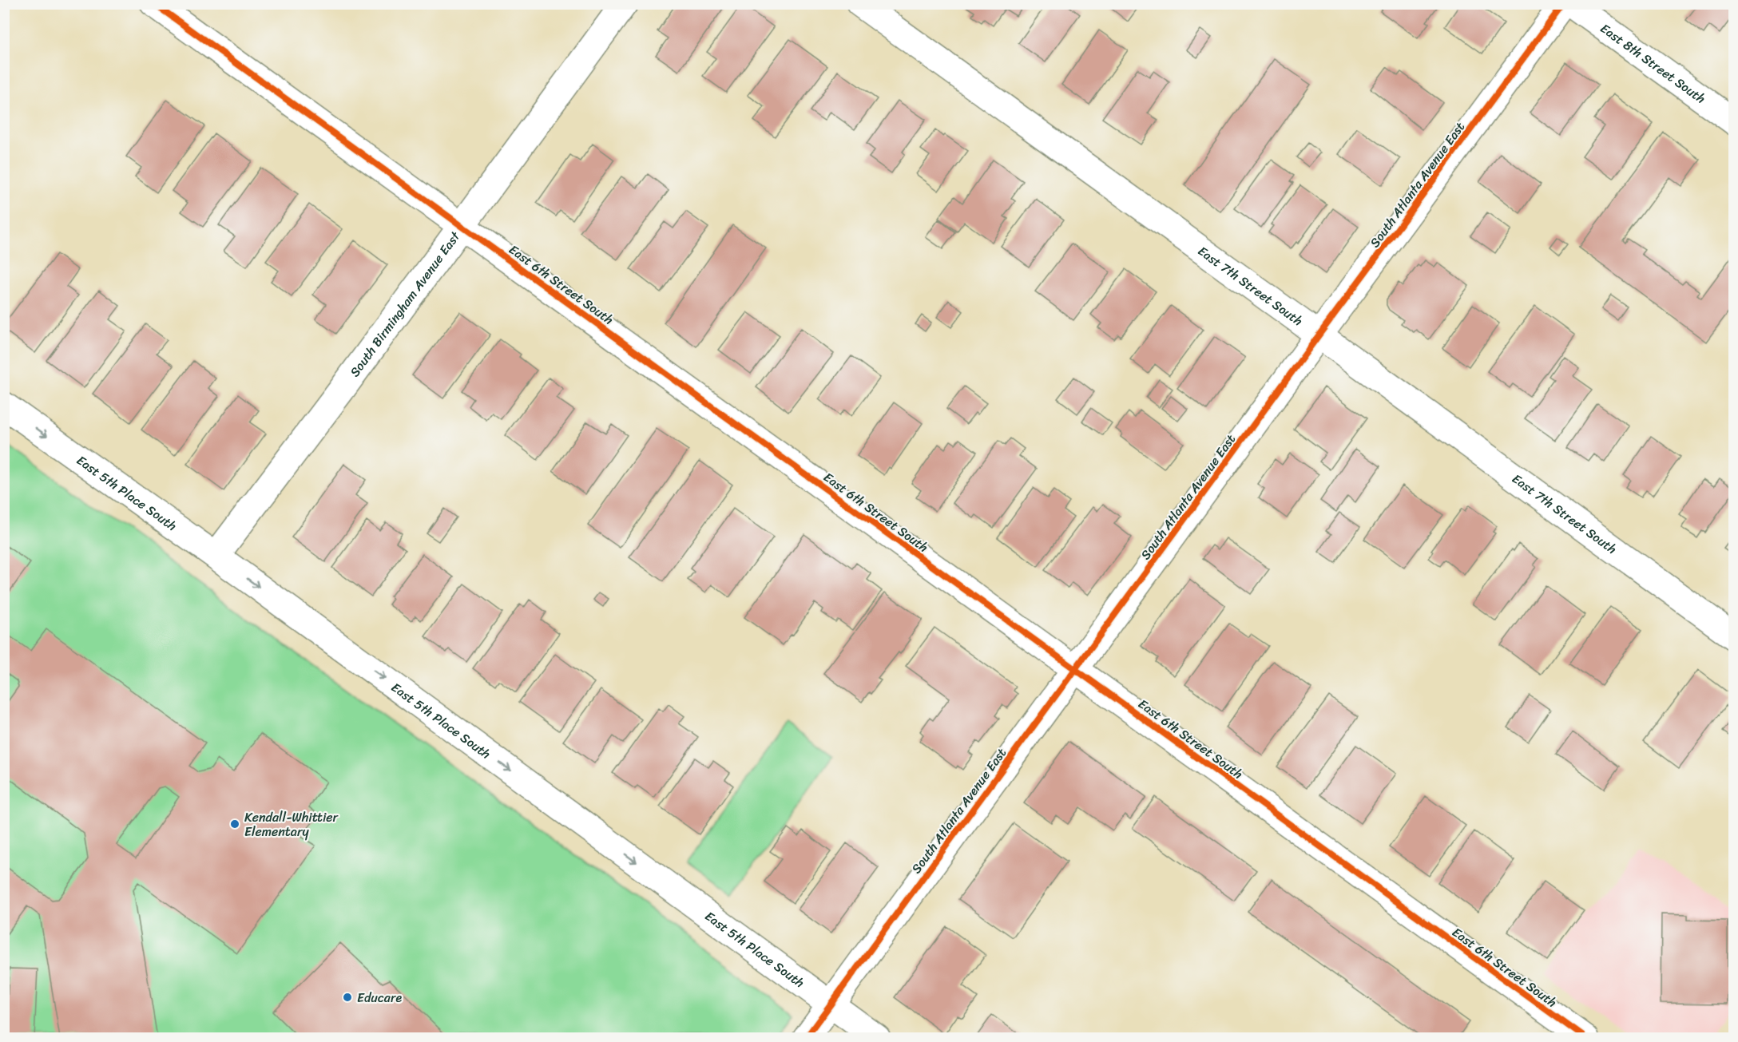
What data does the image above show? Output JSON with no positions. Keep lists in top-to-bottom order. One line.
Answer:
{"streets":{"street":["East 8th Street South","South Atlanta Avenue East","East 6th Street South","East 7th Street South","South Birmingham Avenue East","East 5th Place South"]},"crossings":[["South Atlanta Avenue East","East 6th Street South"],["South Atlanta Avenue East","East 7th Street South"],["South Atlanta Avenue East","East 5th Place South"],["East 6th Street South","South Birmingham Avenue East"],["South Birmingham Avenue East","East 5th Place South"]],"one_way":["East 5th Place South"],"places":["Kendall-Whittier Elementary","Educare"]}
